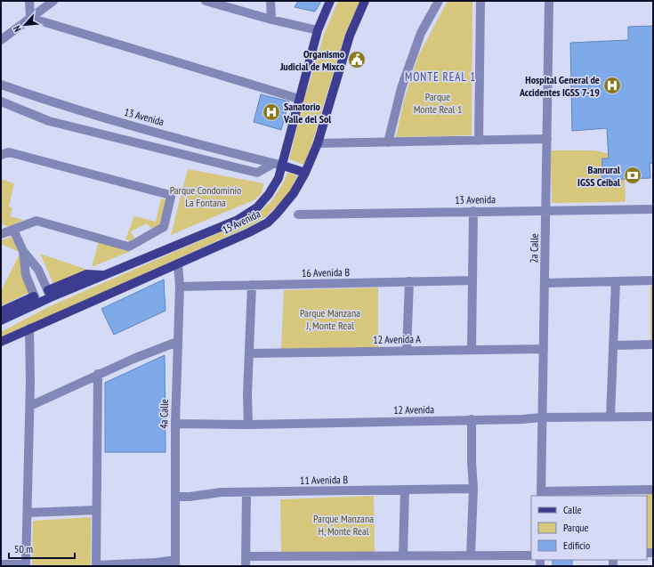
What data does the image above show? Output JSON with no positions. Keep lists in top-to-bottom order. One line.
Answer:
{"streets":{"main road":["15 Avenida"],"street":["13 Avenida","2a Calle","16 Avenida B","12 Avenida A","12 Avenida","4a Calle","11 Avenida B"]},"crossings":[["13 Avenida","15 Avenida"],["13 Avenida","2a Calle"],["15 Avenida","4a Calle"],["2a Calle","12 Avenida A"],["2a Calle","12 Avenida"],["16 Avenida B","4a Calle"],["12 Avenida","4a Calle"],["4a Calle","11 Avenida B"]],"districts":["MONTE REAL 1"],"parks":["Parque Monte Real 1","Parque Condominio La Fontana","Parque Manzana J, Monte Real","Parque Manzana H, Monte Real"],"places":{"public building":["Organismo Judicial de Mixco"],"hospital":["Hospital General de Accidentes IGSS 7-19","Sanatorio Valle del Sol"],"bank":["Banrural IGSS Ceibal"]},"legend":["Calle","Parque","Edificio"],"scale_bar":"50 m","north":"bottom left"}
